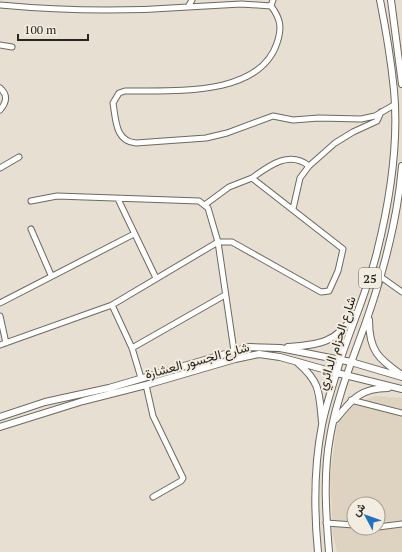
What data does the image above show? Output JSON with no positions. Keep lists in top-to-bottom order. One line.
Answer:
{"streets":{"main road":["25","شارع الحزام الدائري","شارع الجسور العشارة"]},"crossings":[["شارع الحزام الدائري","شارع الجسور العشارة"]],"scale_bar":"100 m","north":"top left"}
